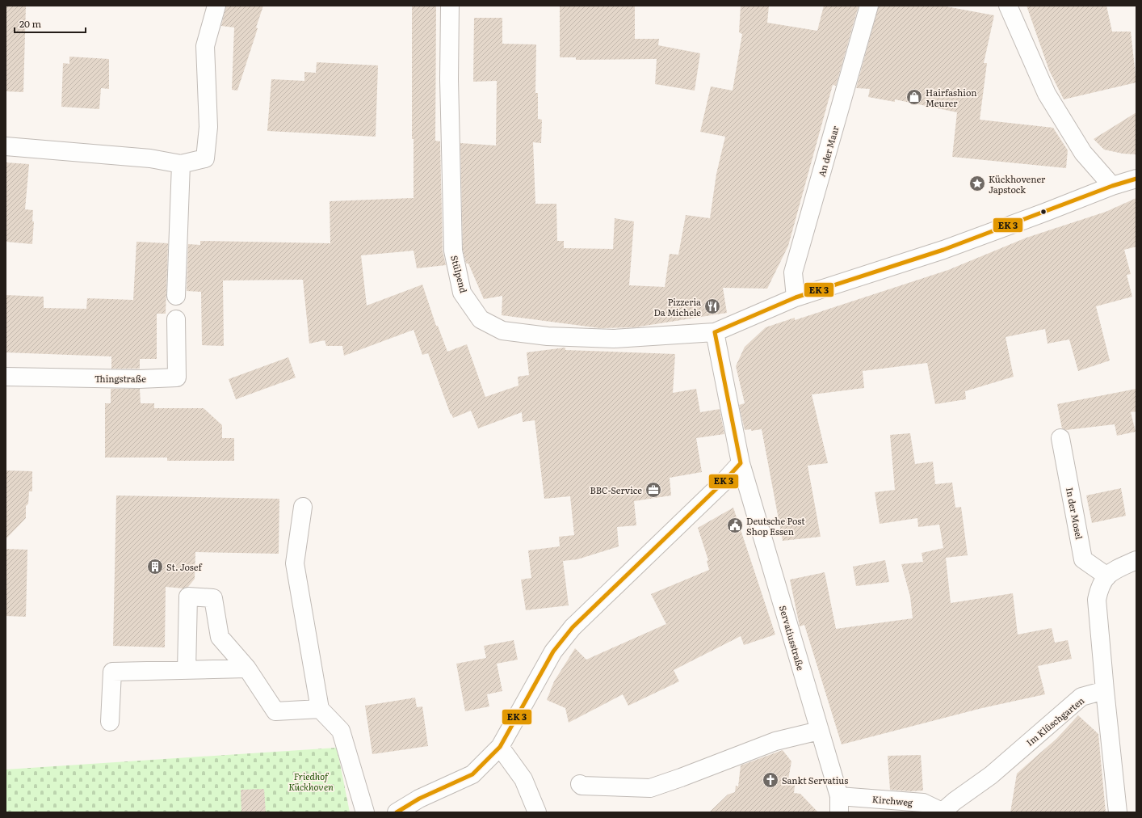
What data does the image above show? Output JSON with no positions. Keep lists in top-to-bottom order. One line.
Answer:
{"streets":{"street":["An der Maar","Stülpend","Thingstraße","In der Mosel","Servatiusstraße","Im Klüschgarten","Kirchweg"]},"crossings":[["An der Maar","Stülpend"],["Stülpend","Servatiusstraße"],["Servatiusstraße","Kirchweg"],["Im Klüschgarten","Kirchweg"]],"parks":["Friedhof Kückhoven"],"places":{"shop":["Hairfashion Meurer"],"place":["Kückhovener Japstock"],"restaurant":["Pizzeria Da Michele"],"office":["BBC-Service"],"public building":["Deutsche Post Shop Essen"],"building":["St. Josef"],"church":["Sankt Servatius"]},"scale_bar":"20 m"}
